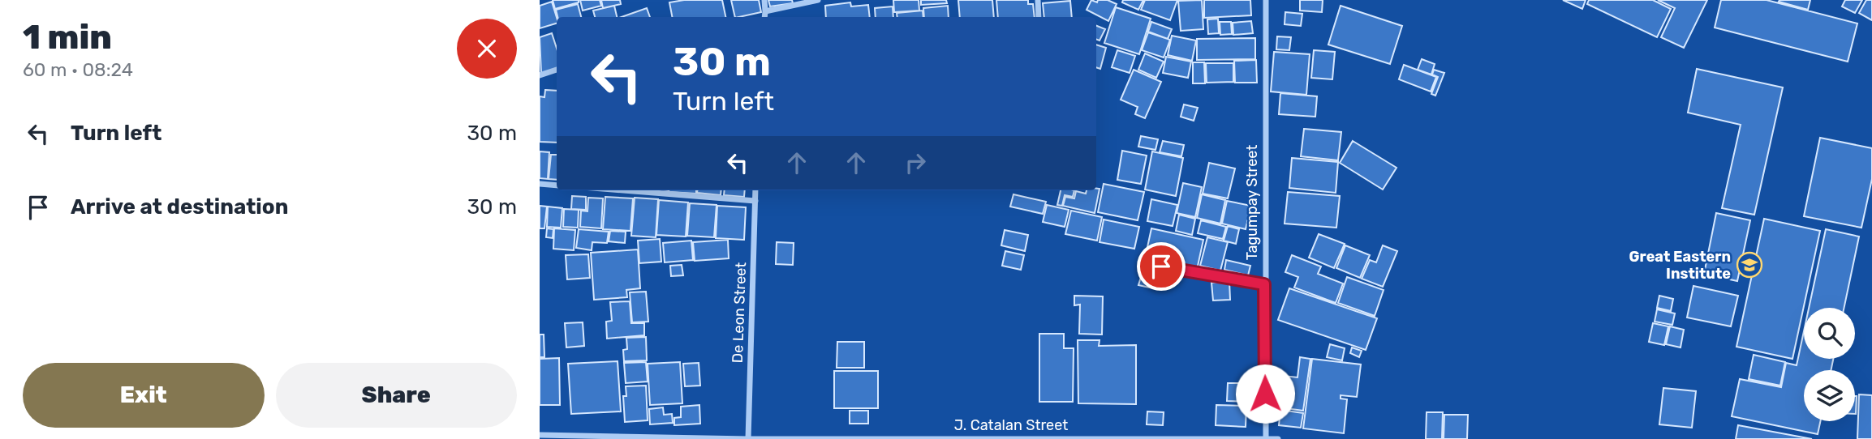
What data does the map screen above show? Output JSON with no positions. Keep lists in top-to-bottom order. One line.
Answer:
{"streets":{"street":["Tagumpay Street","De Leon Street","J. Catalan Street"]},"crossings":[["Tagumpay Street","J. Catalan Street"],["De Leon Street","J. Catalan Street"]],"places":{"school or university":["Great Eastern Institute"]},"page":{"heading":["1 min","60 m · 08:24"],"turn":["30 m","Turn left"],"list":[{"name":"Turn left","value":"30 m"},{"name":"Arrive at destination","value":"30 m"}],"buttons":["Exit","Share"]}}
